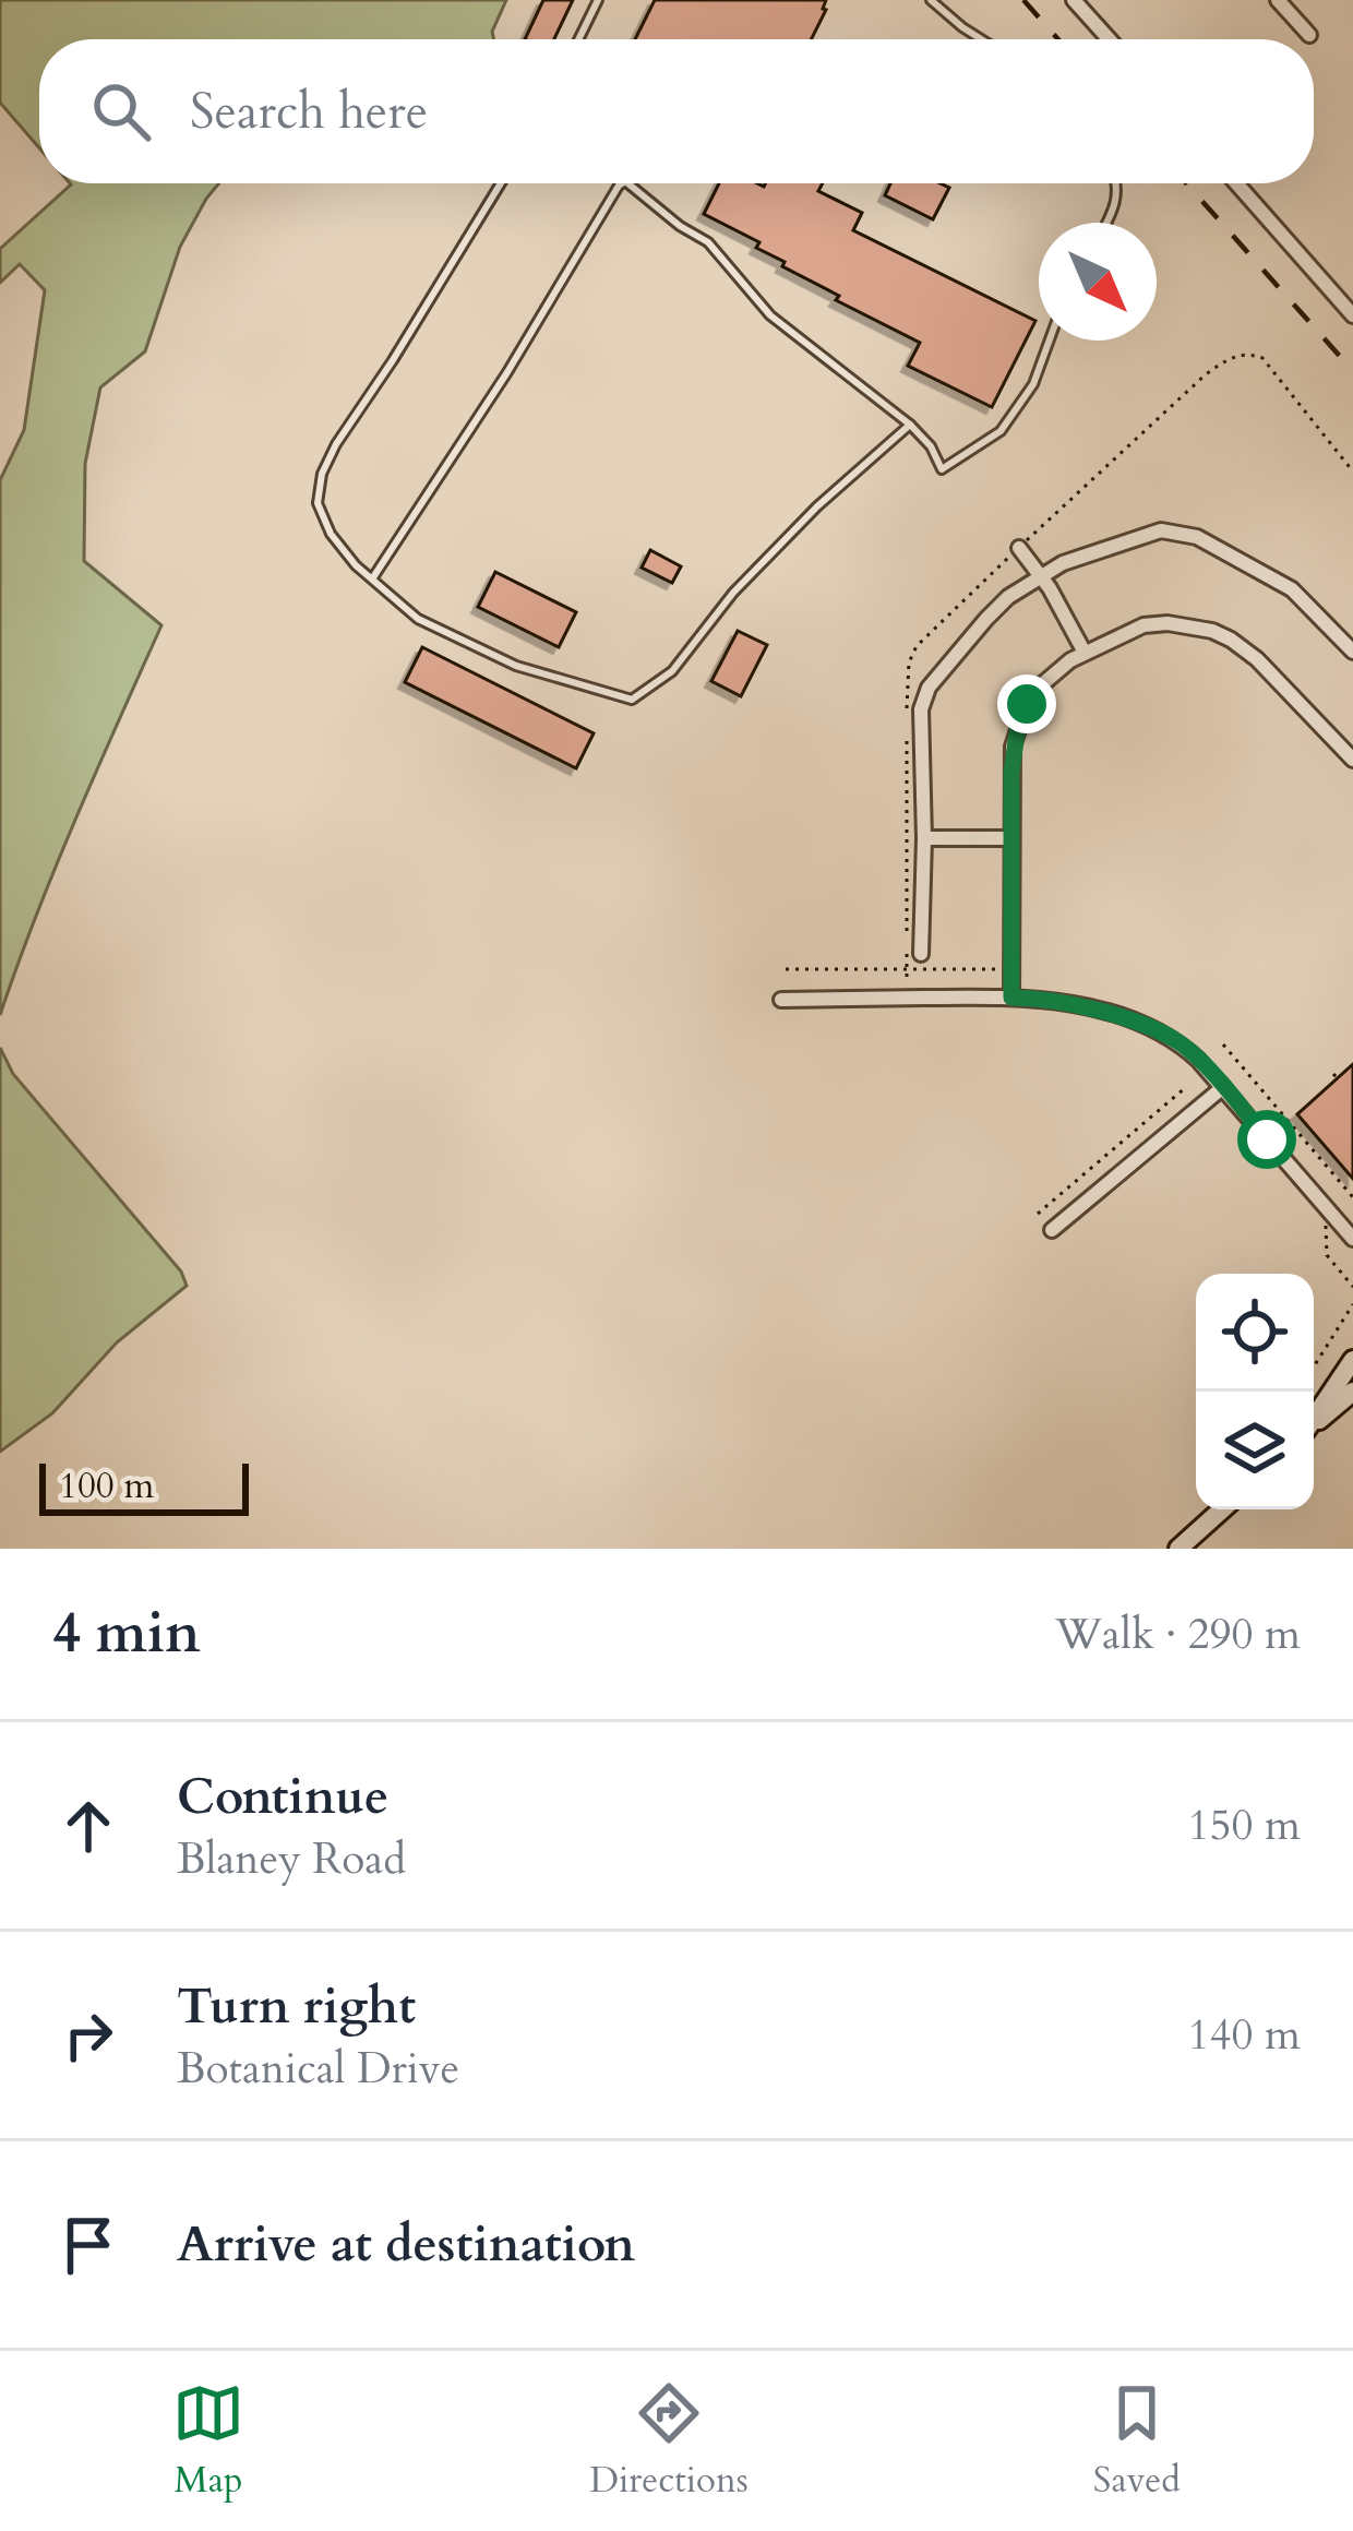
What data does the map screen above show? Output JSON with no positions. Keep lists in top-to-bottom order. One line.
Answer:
{"scale_bar":"100 m","north":"bottom right","page":{"search":"Search here","scale":"100 m","heading":["4 min","Walk · 290 m"],"list":[["Continue","Blaney Road","150 m"],["Turn right","Botanical Drive","140 m"],"Arrive at destination"],"nav":["Map","Directions","Saved"]}}
